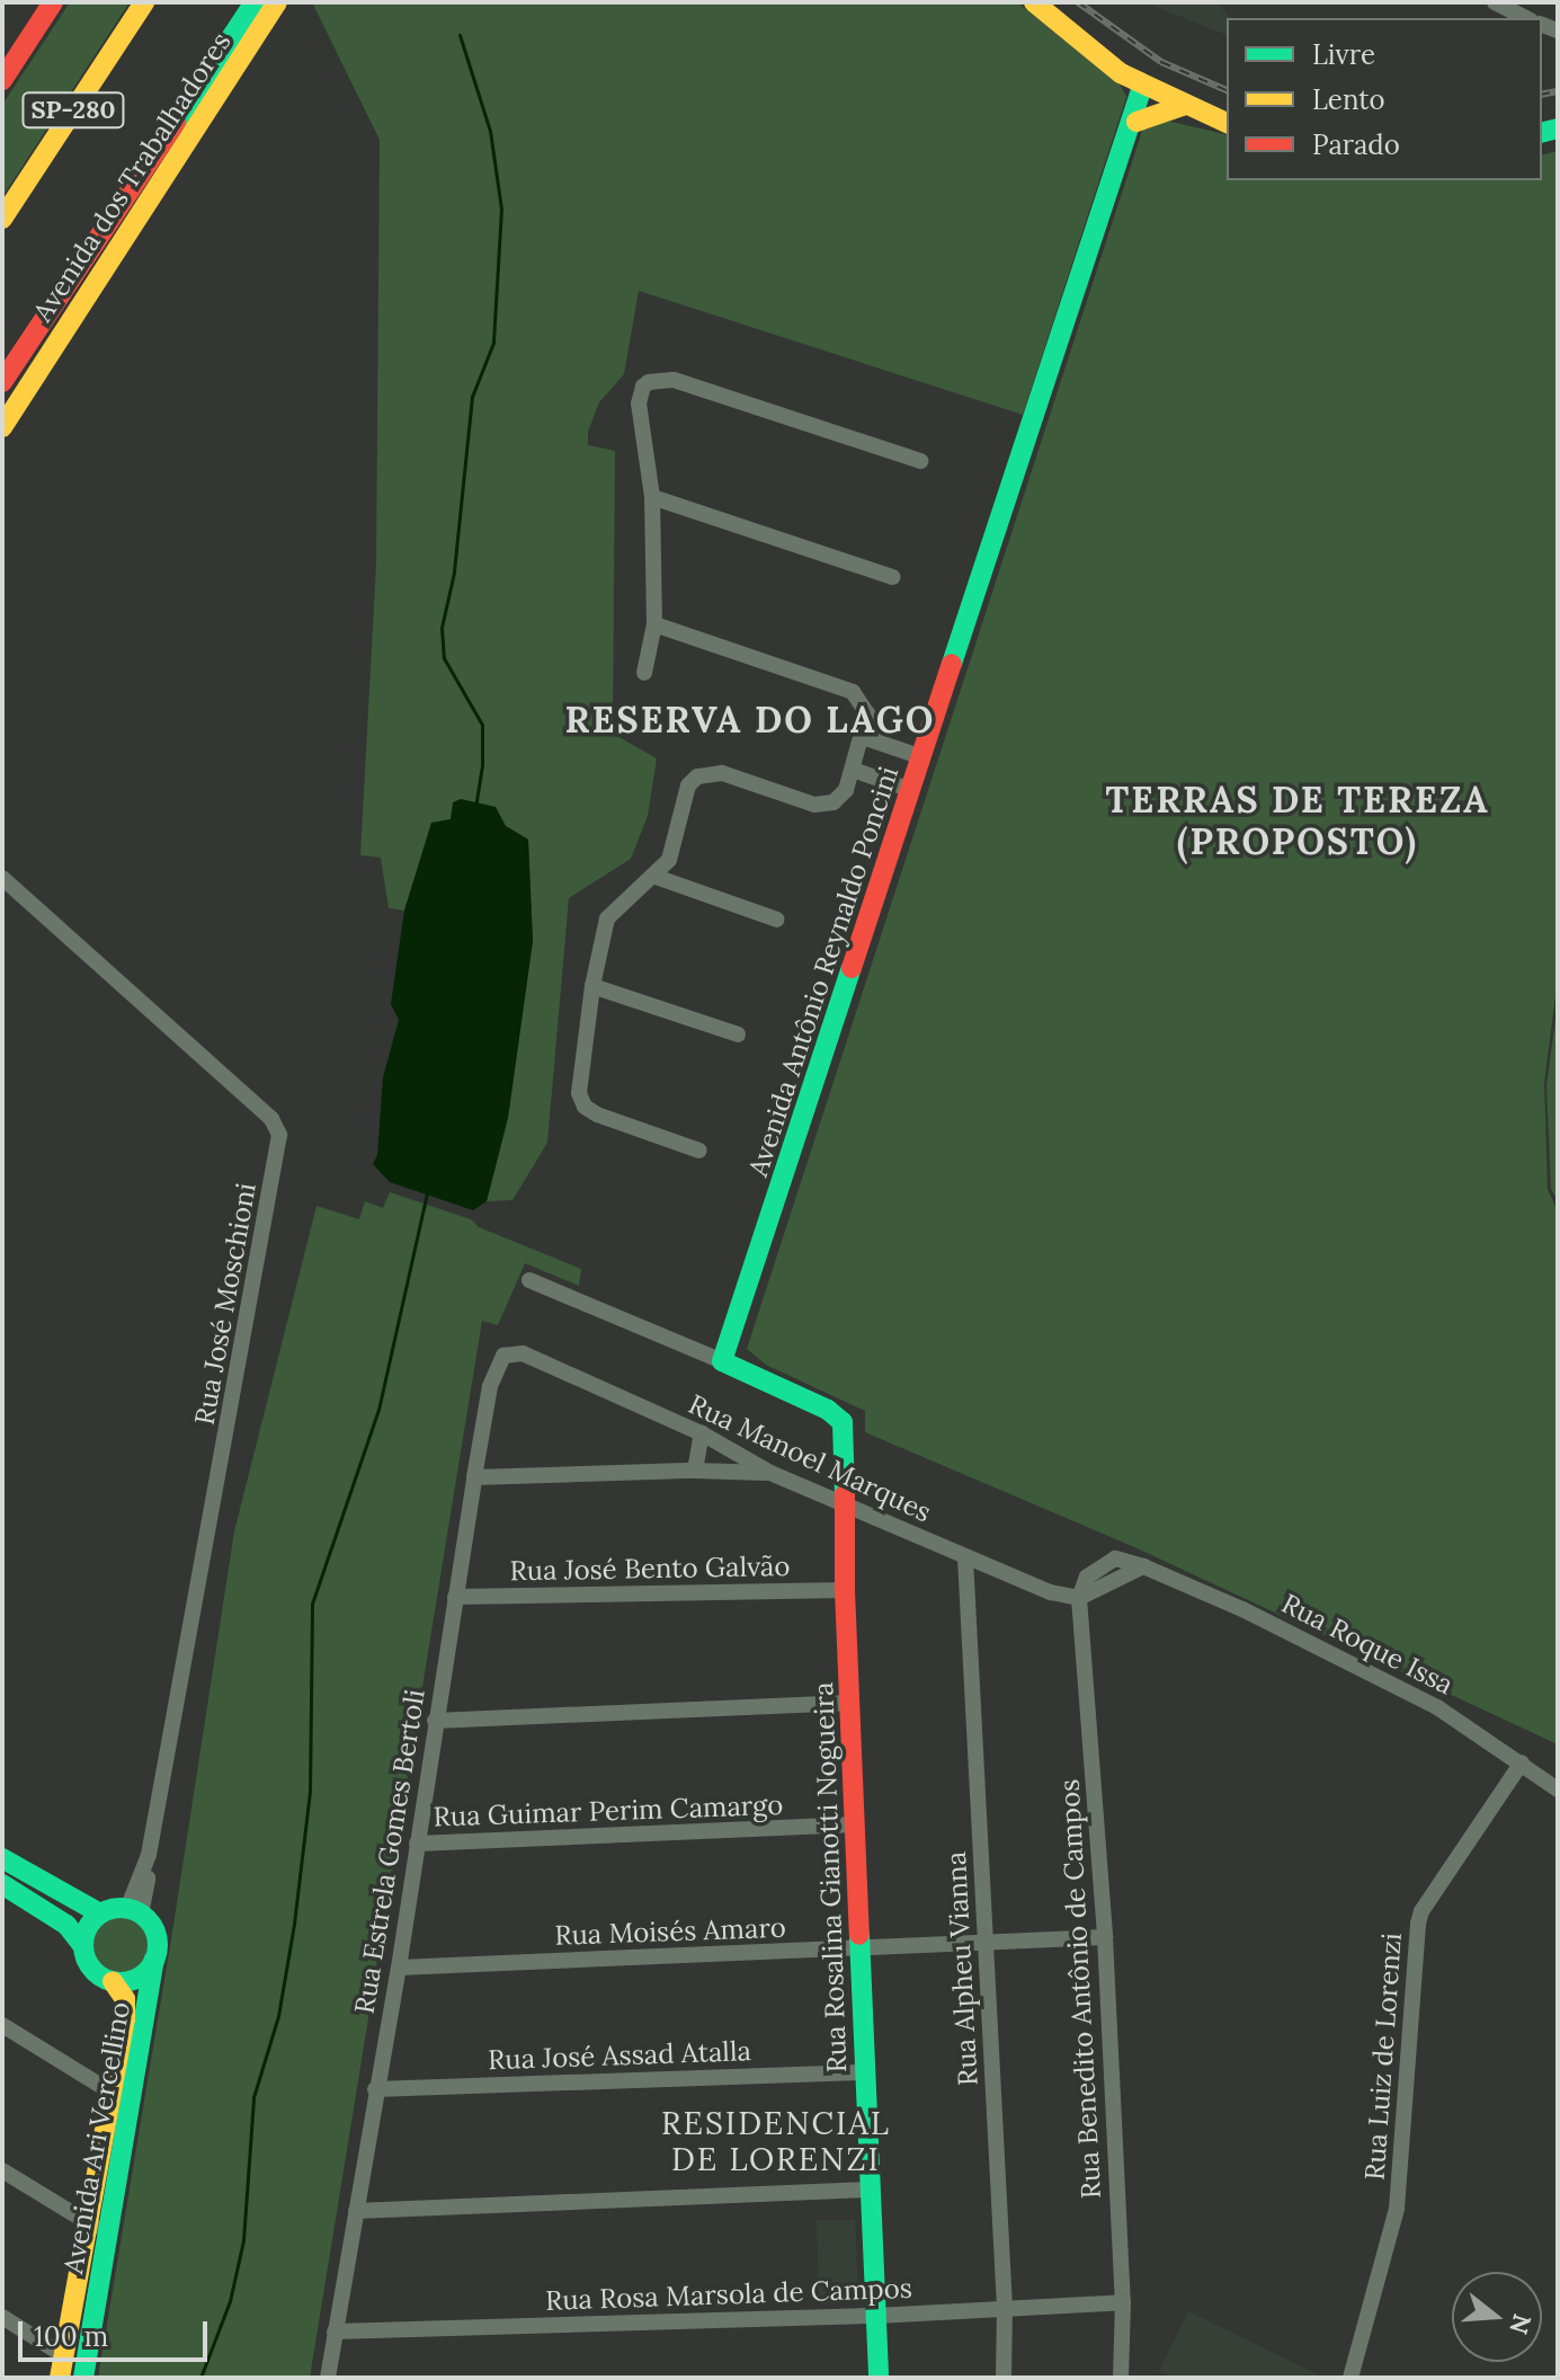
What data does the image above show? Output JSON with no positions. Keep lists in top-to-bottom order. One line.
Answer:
{"streets":{"main road":["SP-280","Avenida dos Trabalhadores","Avenida Antônio Reynaldo Poncini","Rua Rosalina Gianotti Nogueira","Avenida Ari Vercellino"],"street":["Rua José Moschioni","Rua Manoel Marques","Rua José Bento Galvão","Rua Roque Issa","Rua Guimar Perim Camargo","Rua Estrela Gomes Bertoli","Rua Moisés Amaro","Rua Alpheu Vianna","Rua Benedito Antônio de Campos","Rua José Assad Atalla","Rua Luiz de Lorenzi","Rua Rosa Marsola de Campos"]},"crossings":[["Avenida Antônio Reynaldo Poncini","Rua Rosalina Gianotti Nogueira"],["Rua José Moschioni","Avenida Ari Vercellino"],["Rua Manoel Marques","Rua Roque Issa"],["Rua Manoel Marques","Rua Estrela Gomes Bertoli"],["Rua Manoel Marques","Rua Rosalina Gianotti Nogueira"],["Rua Manoel Marques","Rua Alpheu Vianna"],["Rua Manoel Marques","Rua Benedito Antônio de Campos"],["Rua José Bento Galvão","Rua Estrela Gomes Bertoli"],["Rua José Bento Galvão","Rua Rosalina Gianotti Nogueira"],["Rua Roque Issa","Rua Benedito Antônio de Campos"],["Rua Roque Issa","Rua Luiz de Lorenzi"],["Rua Guimar Perim Camargo","Rua Estrela Gomes Bertoli"],["Rua Guimar Perim Camargo","Rua Rosalina Gianotti Nogueira"],["Rua Estrela Gomes Bertoli","Rua Moisés Amaro"],["Rua Estrela Gomes Bertoli","Rua José Assad Atalla"],["Rua Estrela Gomes Bertoli","Rua Rosa Marsola de Campos"],["Rua Rosalina Gianotti Nogueira","Rua Moisés Amaro"],["Rua Rosalina Gianotti Nogueira","Rua José Assad Atalla"],["Rua Rosalina Gianotti Nogueira","Rua Rosa Marsola de Campos"],["Rua Moisés Amaro","Rua Alpheu Vianna"],["Rua Moisés Amaro","Rua Benedito Antônio de Campos"],["Rua Alpheu Vianna","Rua Rosa Marsola de Campos"],["Rua Benedito Antônio de Campos","Rua Rosa Marsola de Campos"]],"districts":["RESERVA DO LAGO","TERRAS DE TEREZA (PROPOSTO)","RESIDENCIAL DE LORENZI"],"legend":["Livre","Lento","Parado"],"scale_bar":"100 m","north":"right"}
